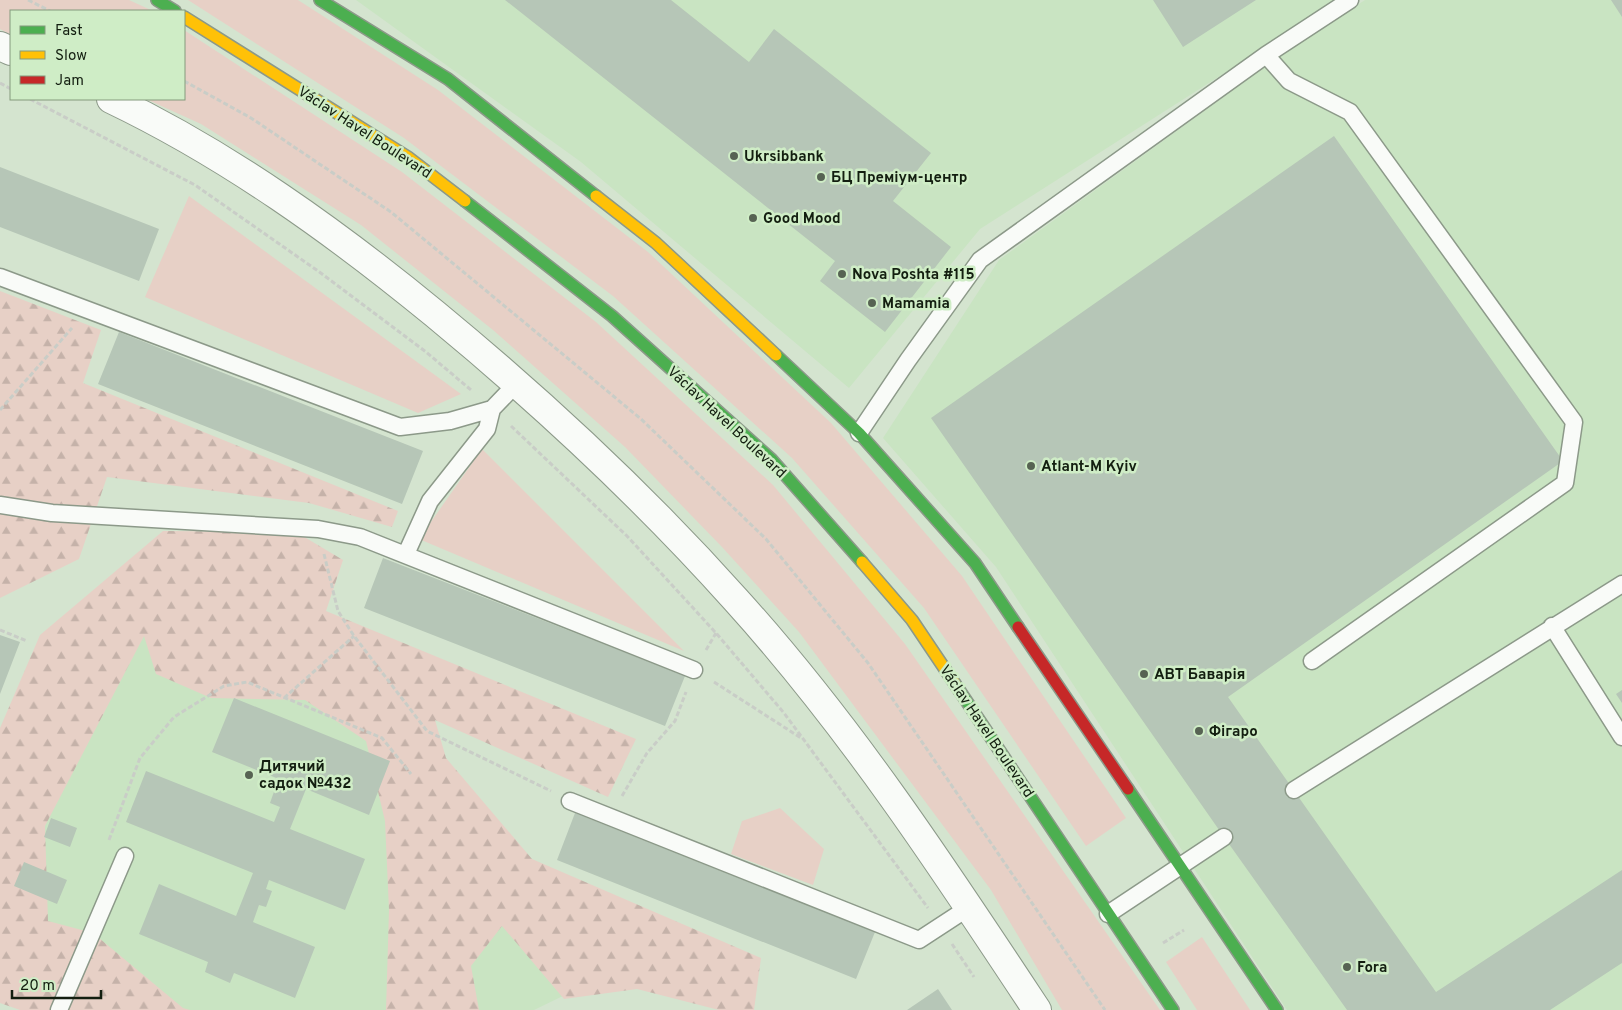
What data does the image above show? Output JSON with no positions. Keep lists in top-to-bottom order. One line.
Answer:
{"streets":{"street":["Václav Havel Boulevard"]},"places":["Ukrsibbank","БЦ Преміум-центр","Good Mood","Nova Poshta #115","Mamamia","Atlant-M Kyiv","АВТ Баварія","Фігаро","Дитячий садок №432","Fora"],"legend":["Fast","Slow","Jam"],"scale_bar":"20 m"}
